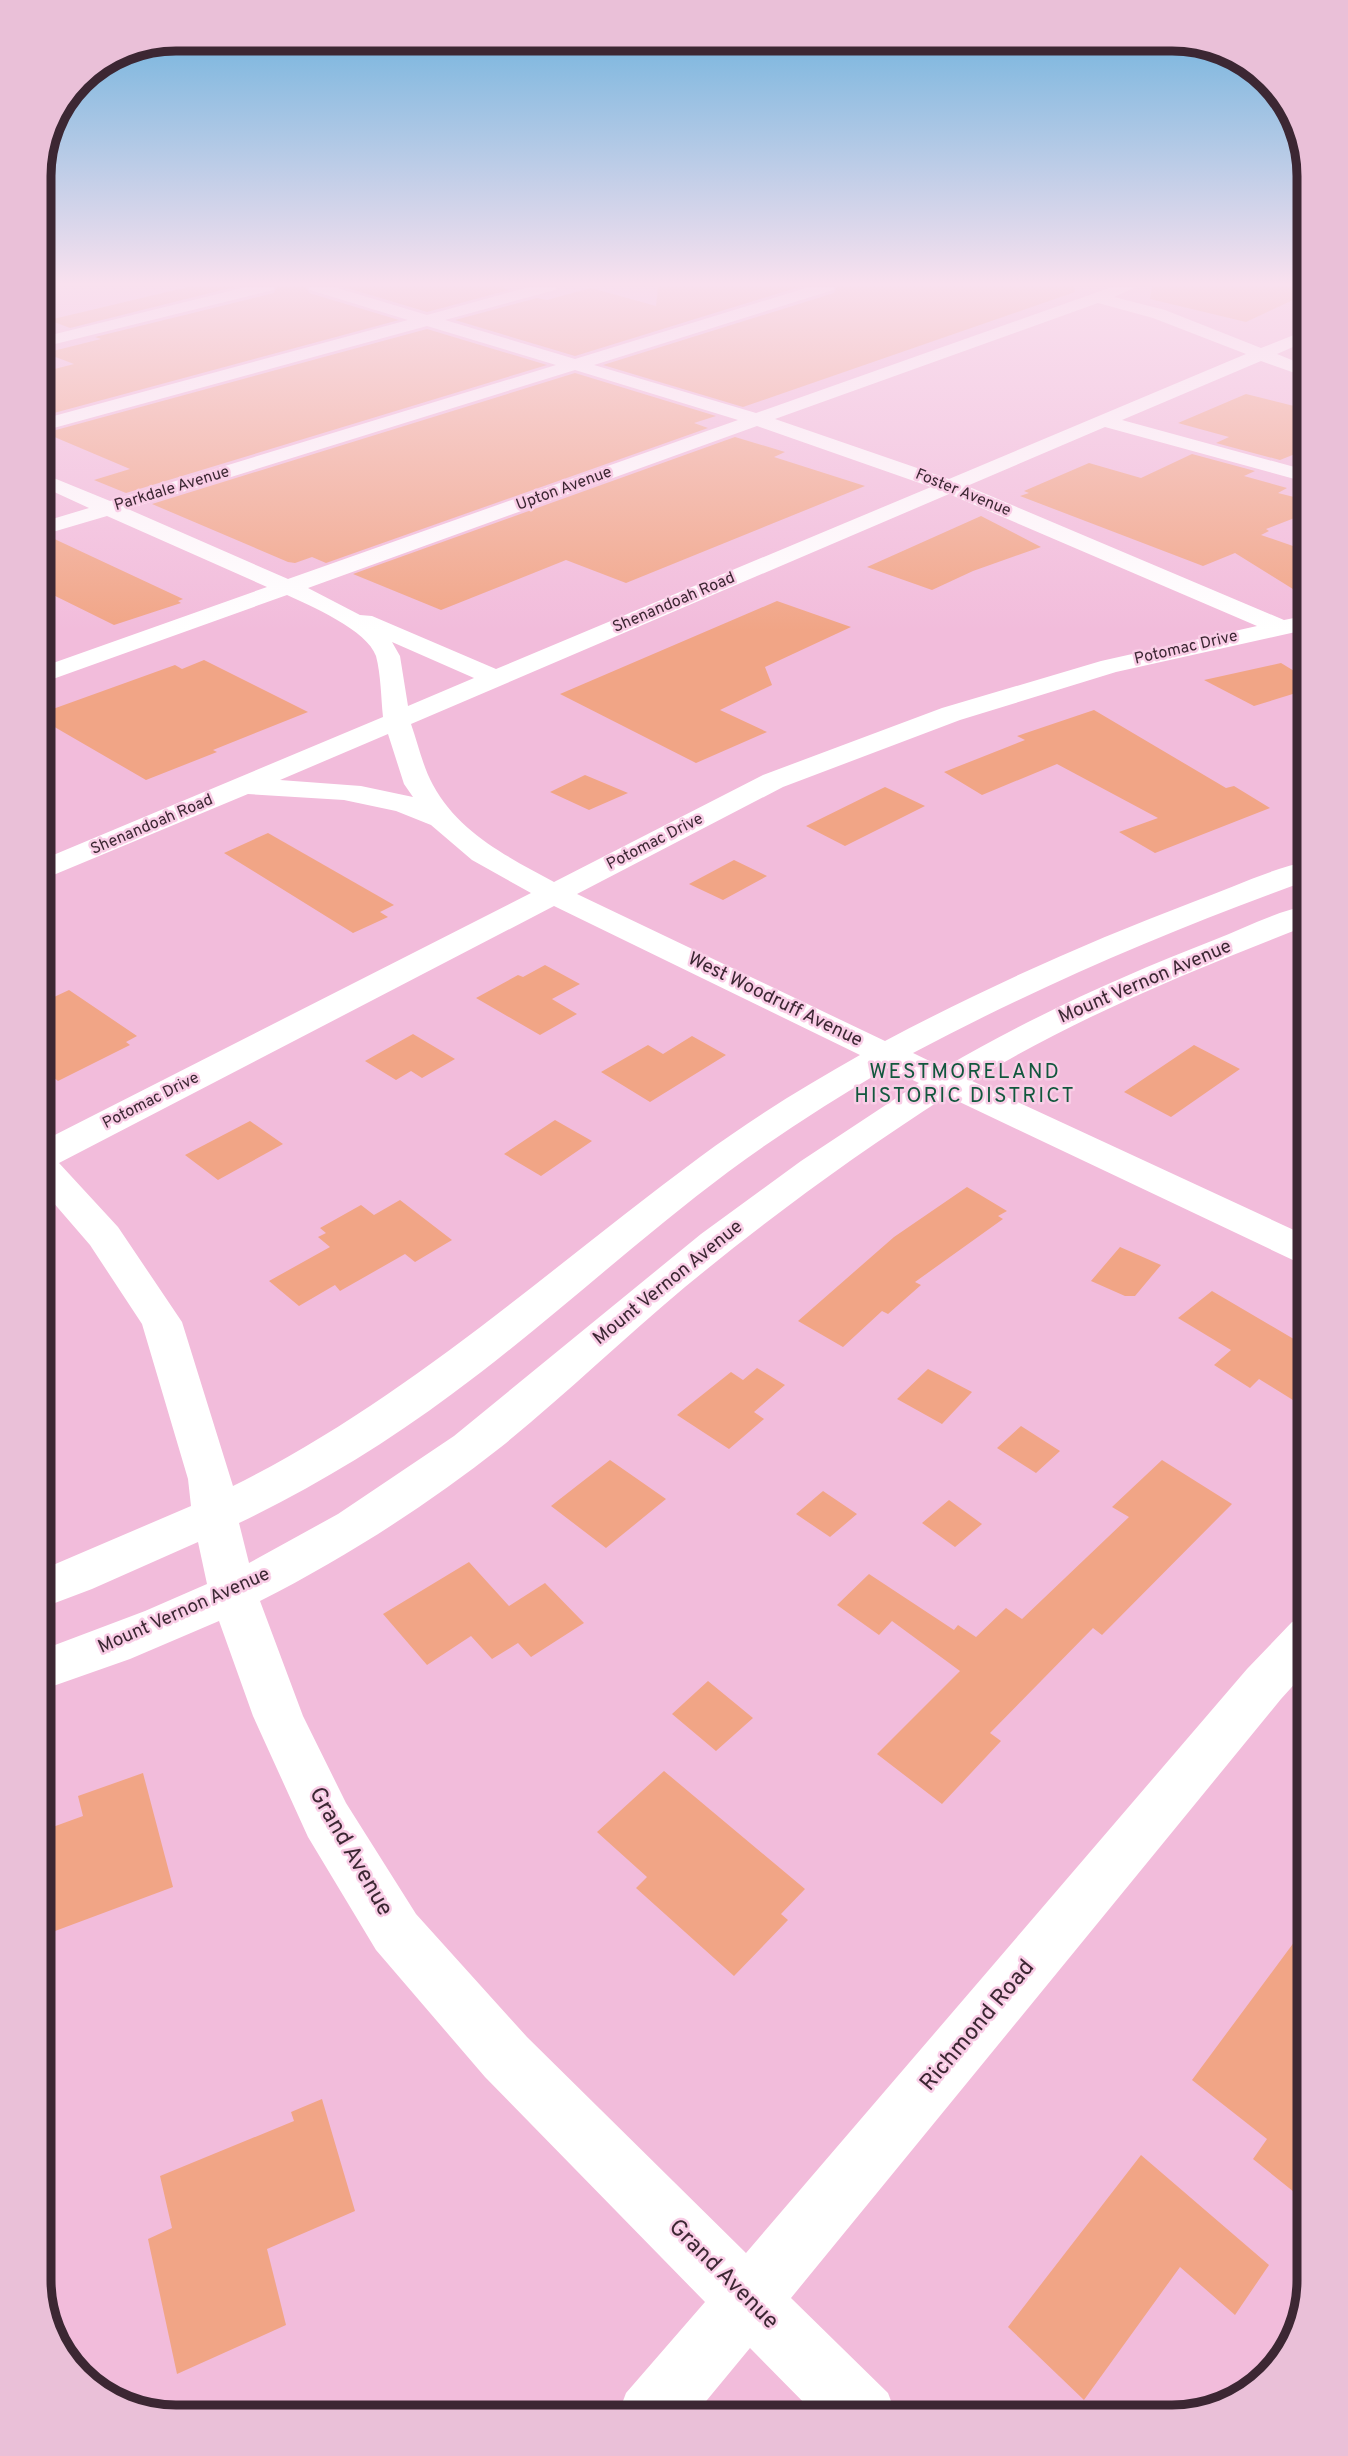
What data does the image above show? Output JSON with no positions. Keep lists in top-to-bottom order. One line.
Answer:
{"streets":{"street":["Parkdale Avenue","Upton Avenue","Foster Avenue","Shenandoah Road","Potomac Drive","Mount Vernon Avenue","West Woodruff Avenue","Grand Avenue","Richmond Road"]},"crossings":[["Parkdale Avenue","West Woodruff Avenue"],["Upton Avenue","Foster Avenue"],["Upton Avenue","West Woodruff Avenue"],["Foster Avenue","Shenandoah Road"],["Foster Avenue","Potomac Drive"],["Shenandoah Road","West Woodruff Avenue"],["Potomac Drive","West Woodruff Avenue"],["Mount Vernon Avenue","West Woodruff Avenue"],["Mount Vernon Avenue","Grand Avenue"],["Grand Avenue","Richmond Road"]],"districts":["WESTMORELAND HISTORIC DISTRICT"]}
